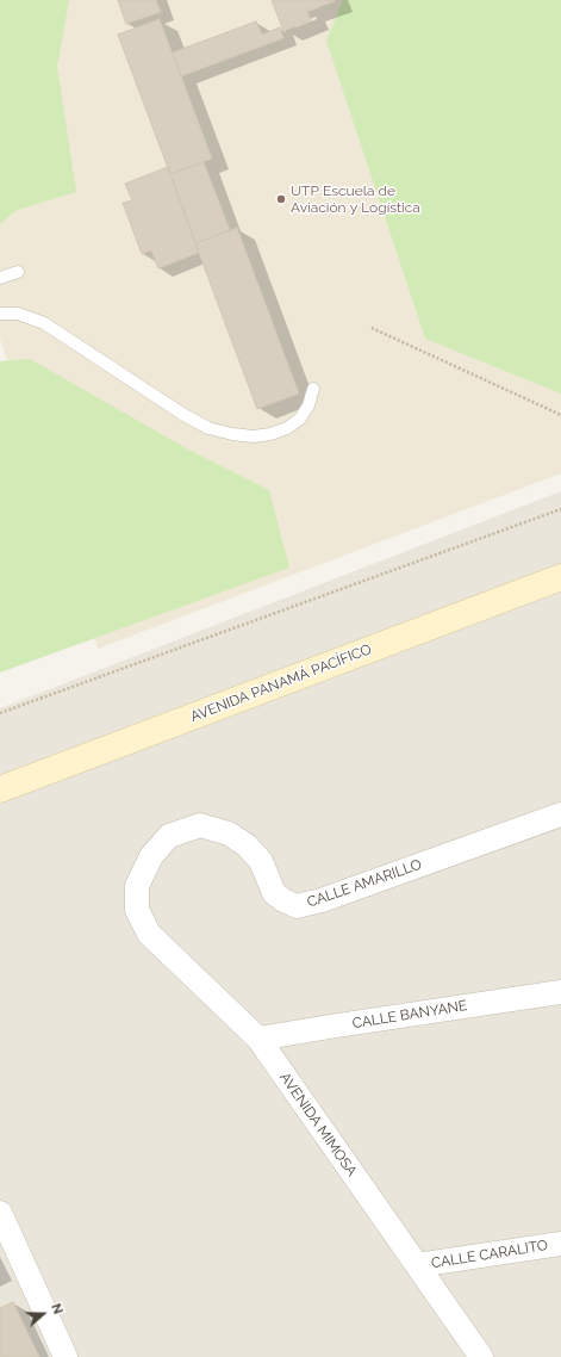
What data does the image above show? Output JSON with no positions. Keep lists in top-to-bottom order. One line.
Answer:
{"streets":{"main road":["AVENIDA PANAMÁ PACÍFICO"],"street":["CALLE AMARILLO","CALLE BANYANE","AVENIDA MIMOSA","CALLE CARALITO"]},"crossings":[["CALLE AMARILLO","AVENIDA MIMOSA"],["CALLE BANYANE","AVENIDA MIMOSA"],["AVENIDA MIMOSA","CALLE CARALITO"]],"places":["UTP Escuela de Aviación y Logística"],"north":"right"}
